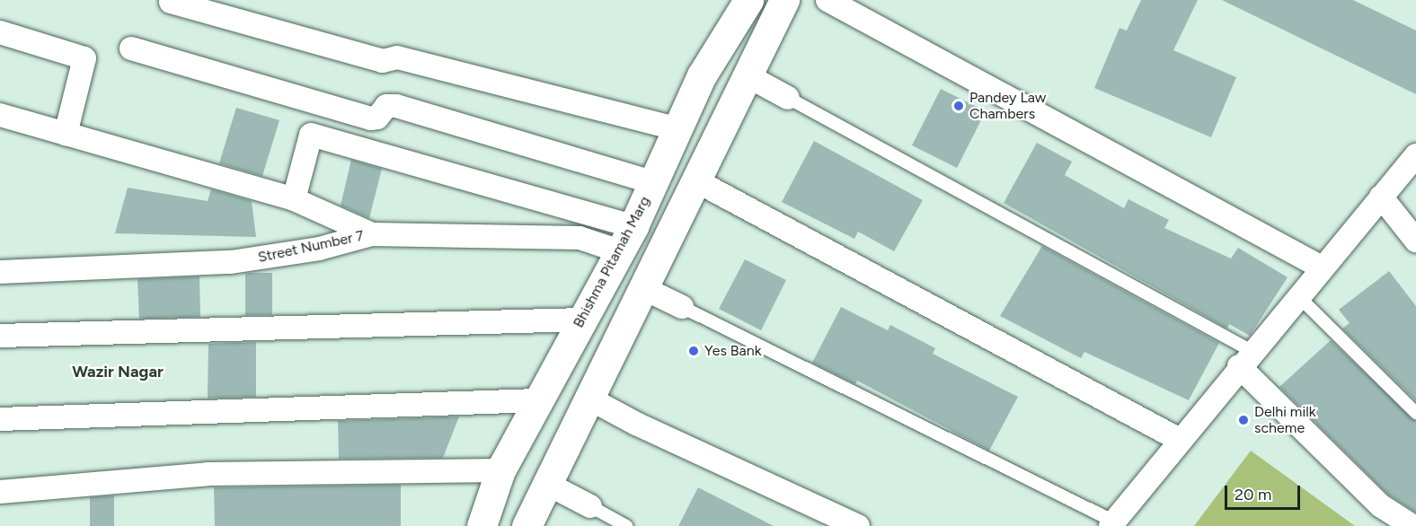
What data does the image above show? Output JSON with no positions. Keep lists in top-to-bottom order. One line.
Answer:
{"streets":{"main road":["Bhishma Pitamah Marg"],"street":["Street Number 7"]},"crossings":[["Street Number 7","Bhishma Pitamah Marg"]],"districts":["Wazir Nagar"],"places":["Pandey Law Chambers","Yes Bank","Delhi milk scheme"],"scale_bar":"20 m"}
